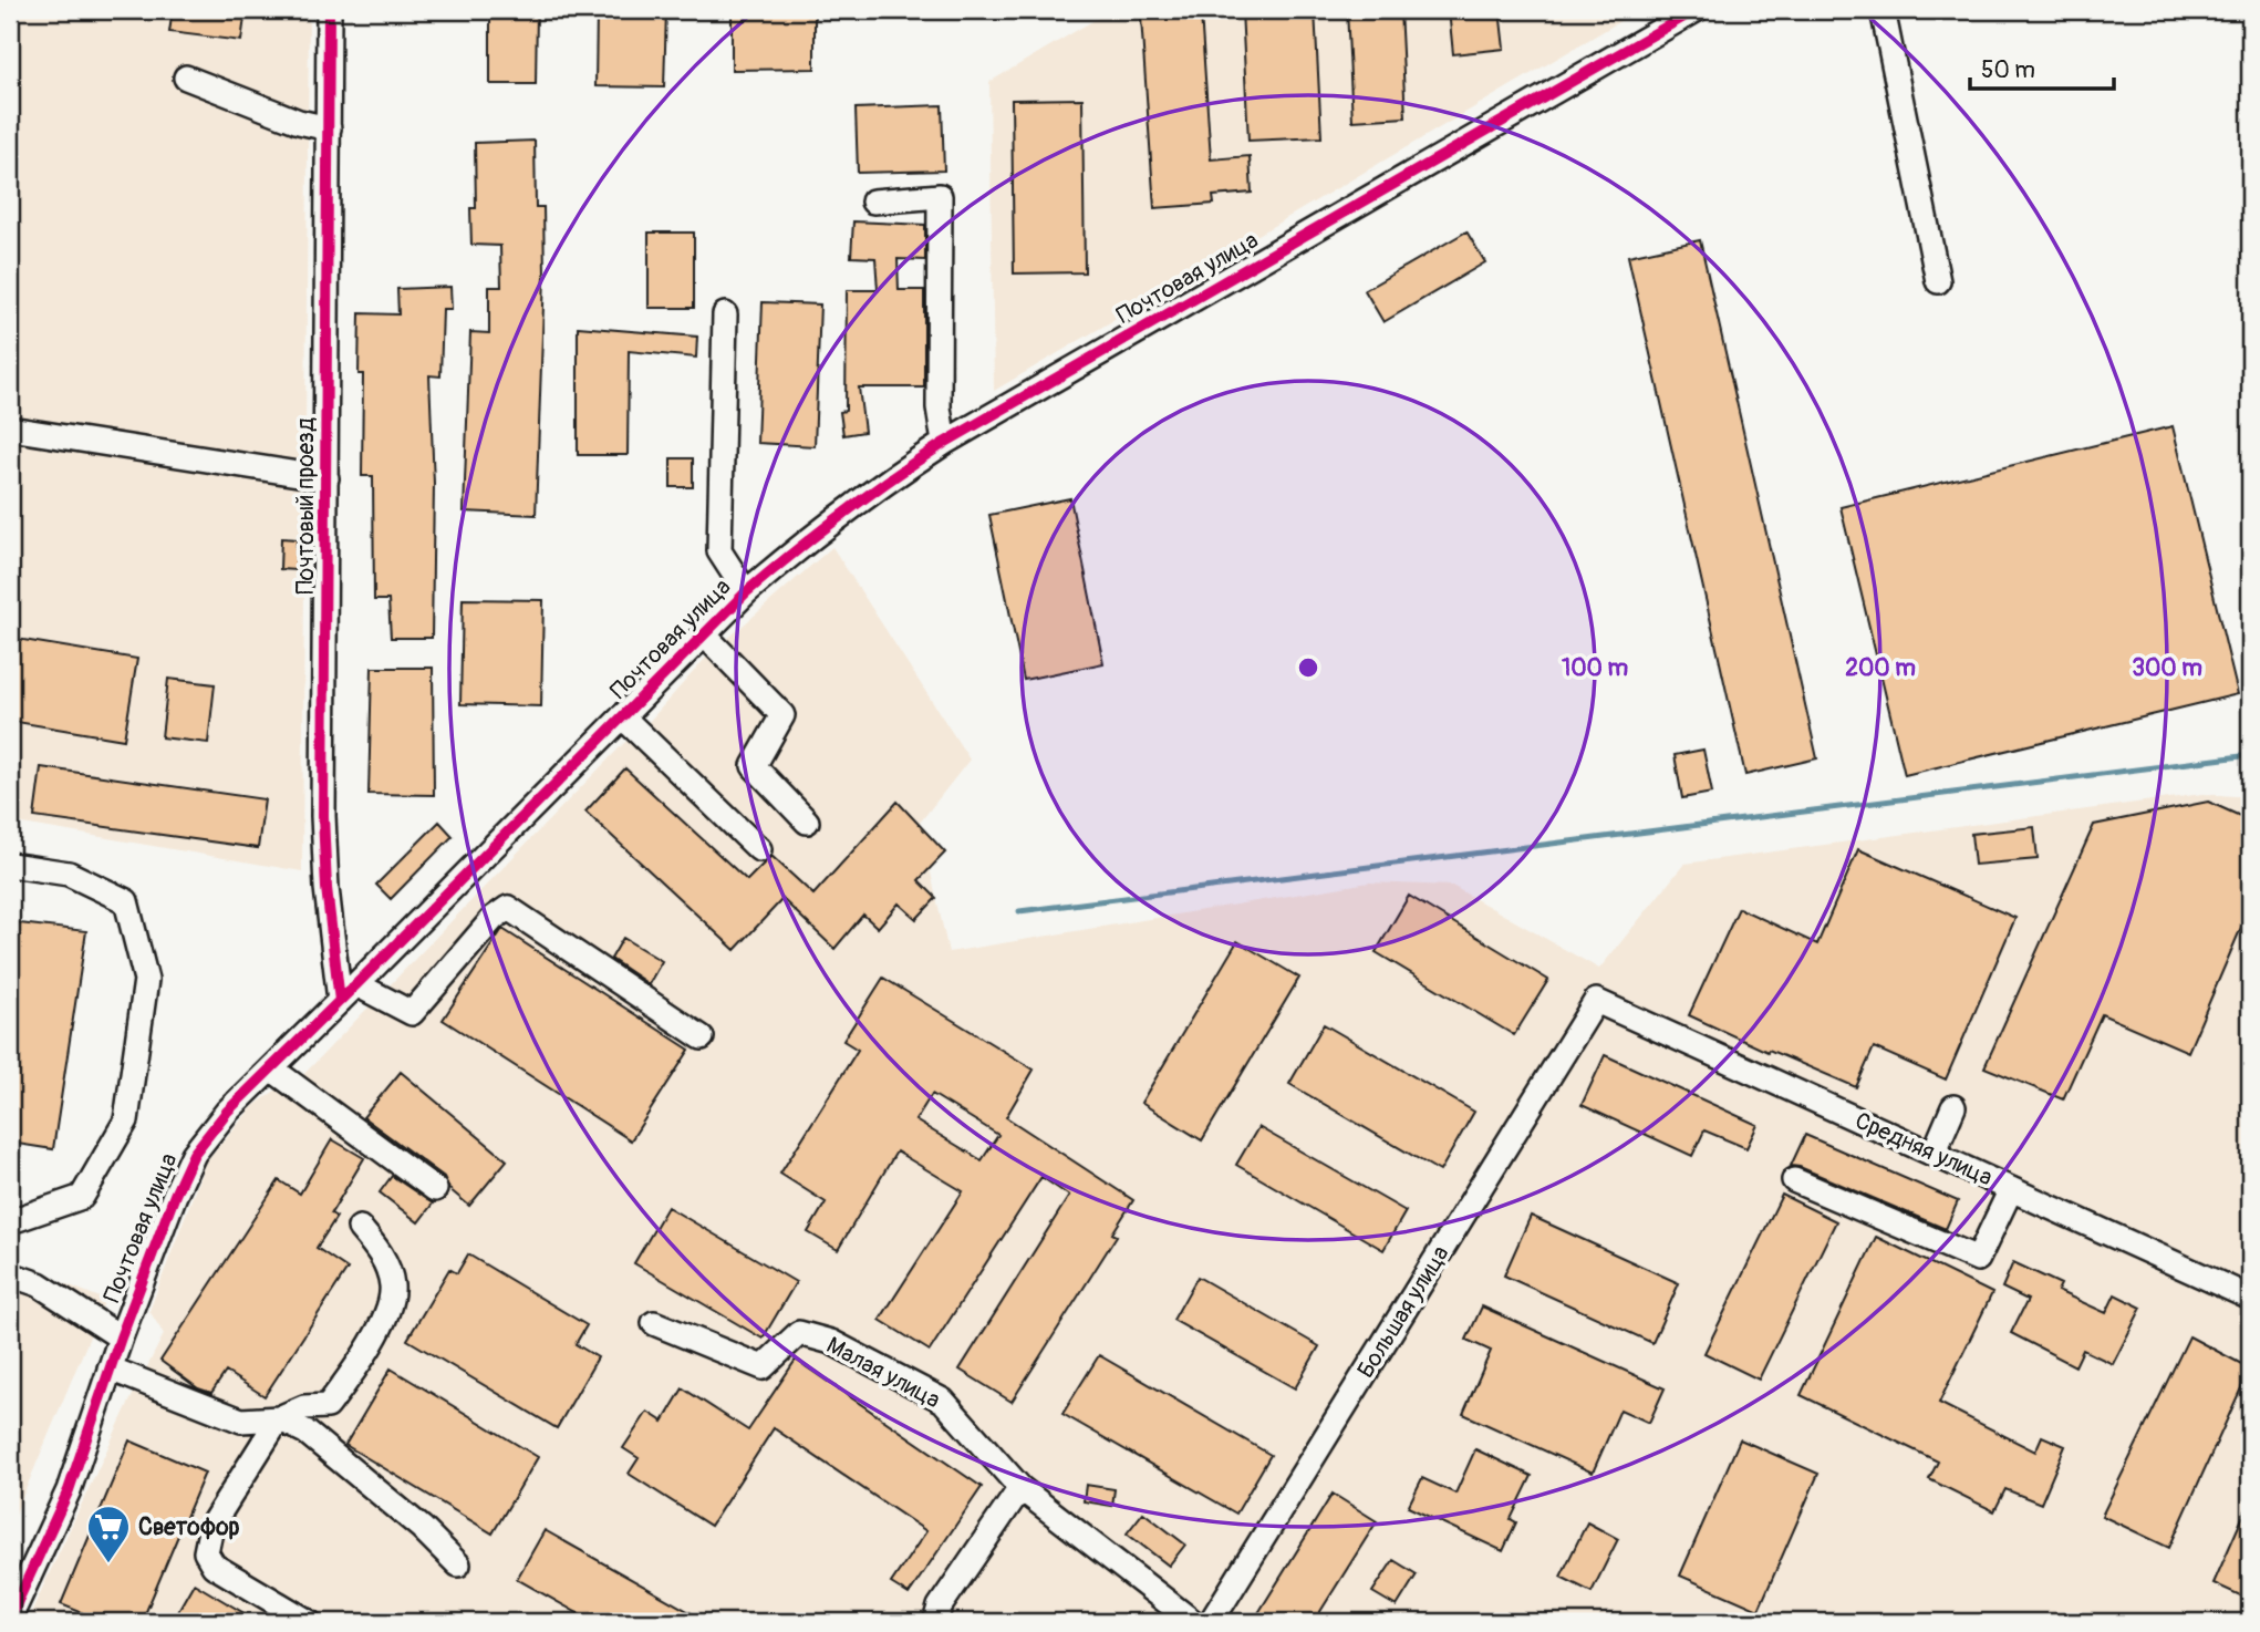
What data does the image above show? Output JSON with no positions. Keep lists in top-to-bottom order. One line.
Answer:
{"streets":{"street":["Почтовая улица","Почтовый проезд","Средняя улица","Большая улица","Малая улица"]},"crossings":[["Почтовая улица","Почтовый проезд"],["Средняя улица","Большая улица"]],"places":{"supermarket":["Светофор"]},"scale_bar":"50 m","rings":["100 m","200 m","300 m"]}
